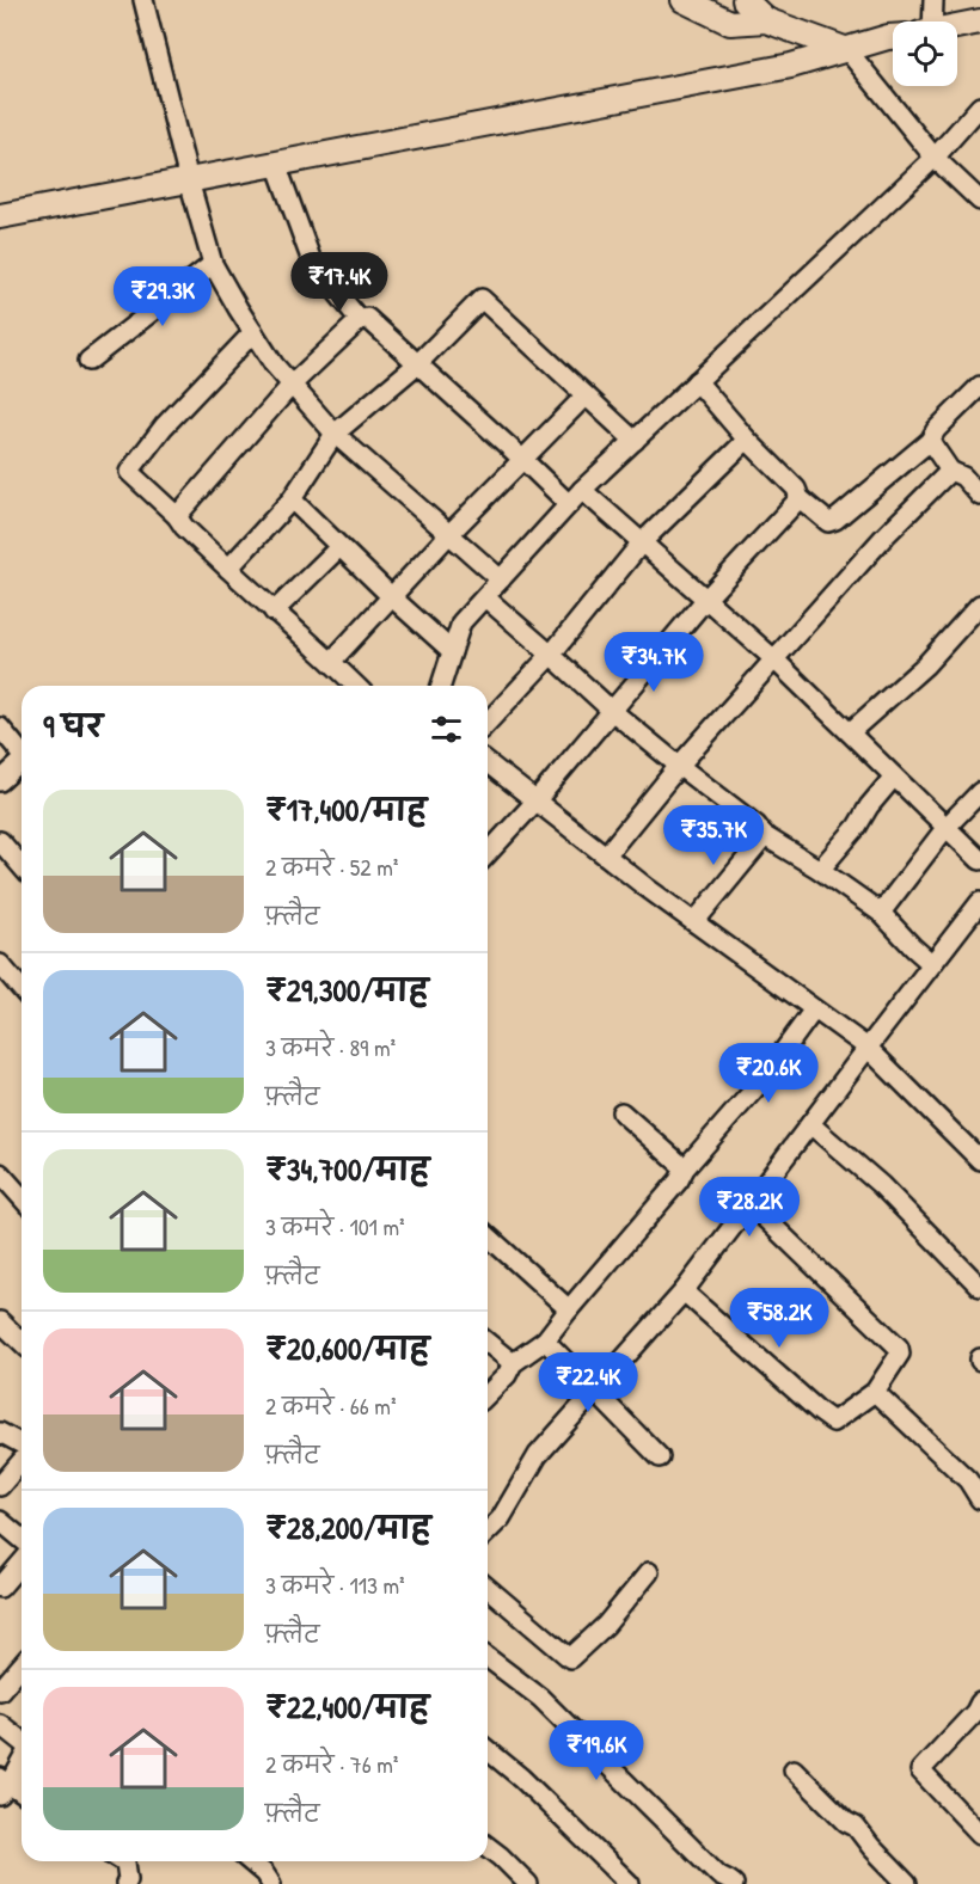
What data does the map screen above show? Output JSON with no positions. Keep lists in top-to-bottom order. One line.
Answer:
{"page":{"price":["₹17.4K","₹29.3K","₹34.7K","₹35.7K","₹20.6K","₹28.2K","₹58.2K","₹22.4K","₹19.6K"],"heading":"9 घर","list":[{"name":"₹17,400/माह","note":"2 कमरे · 52 m² · फ़्लैट"},{"name":"₹29,300/माह","note":"3 कमरे · 89 m² · फ़्लैट"},{"name":"₹34,700/माह","note":"3 कमरे · 101 m² · फ़्लैट"},{"name":"₹20,600/माह","note":"2 कमरे · 66 m² · फ़्लैट"},{"name":"₹28,200/माह","note":"3 कमरे · 113 m² · फ़्लैट"},{"name":"₹22,400/माह","note":"2 कमरे · 76 m² · फ़्लैट"}]}}
